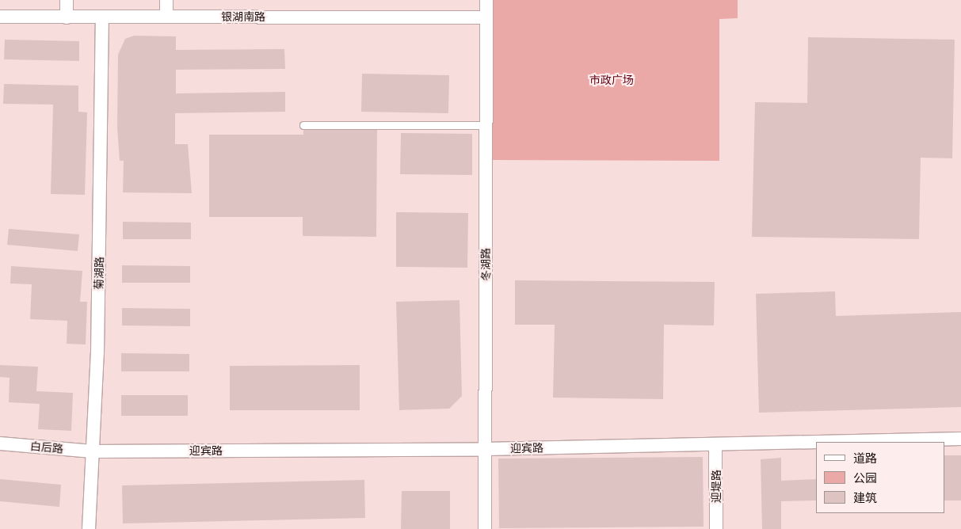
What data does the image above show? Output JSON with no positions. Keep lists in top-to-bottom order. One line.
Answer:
{"streets":{"street":["银湖南路","冬湖路","菊湖路","白后路","迎宾路","迎堤路"]},"crossings":[["银湖南路","冬湖路"],["银湖南路","菊湖路"],["冬湖路","迎宾路"],["菊湖路","白后路"],["菊湖路","迎宾路"],["白后路","迎宾路"],["迎宾路","迎堤路"]],"parks":["市政广场"],"legend":["道路","公园","建筑"]}
